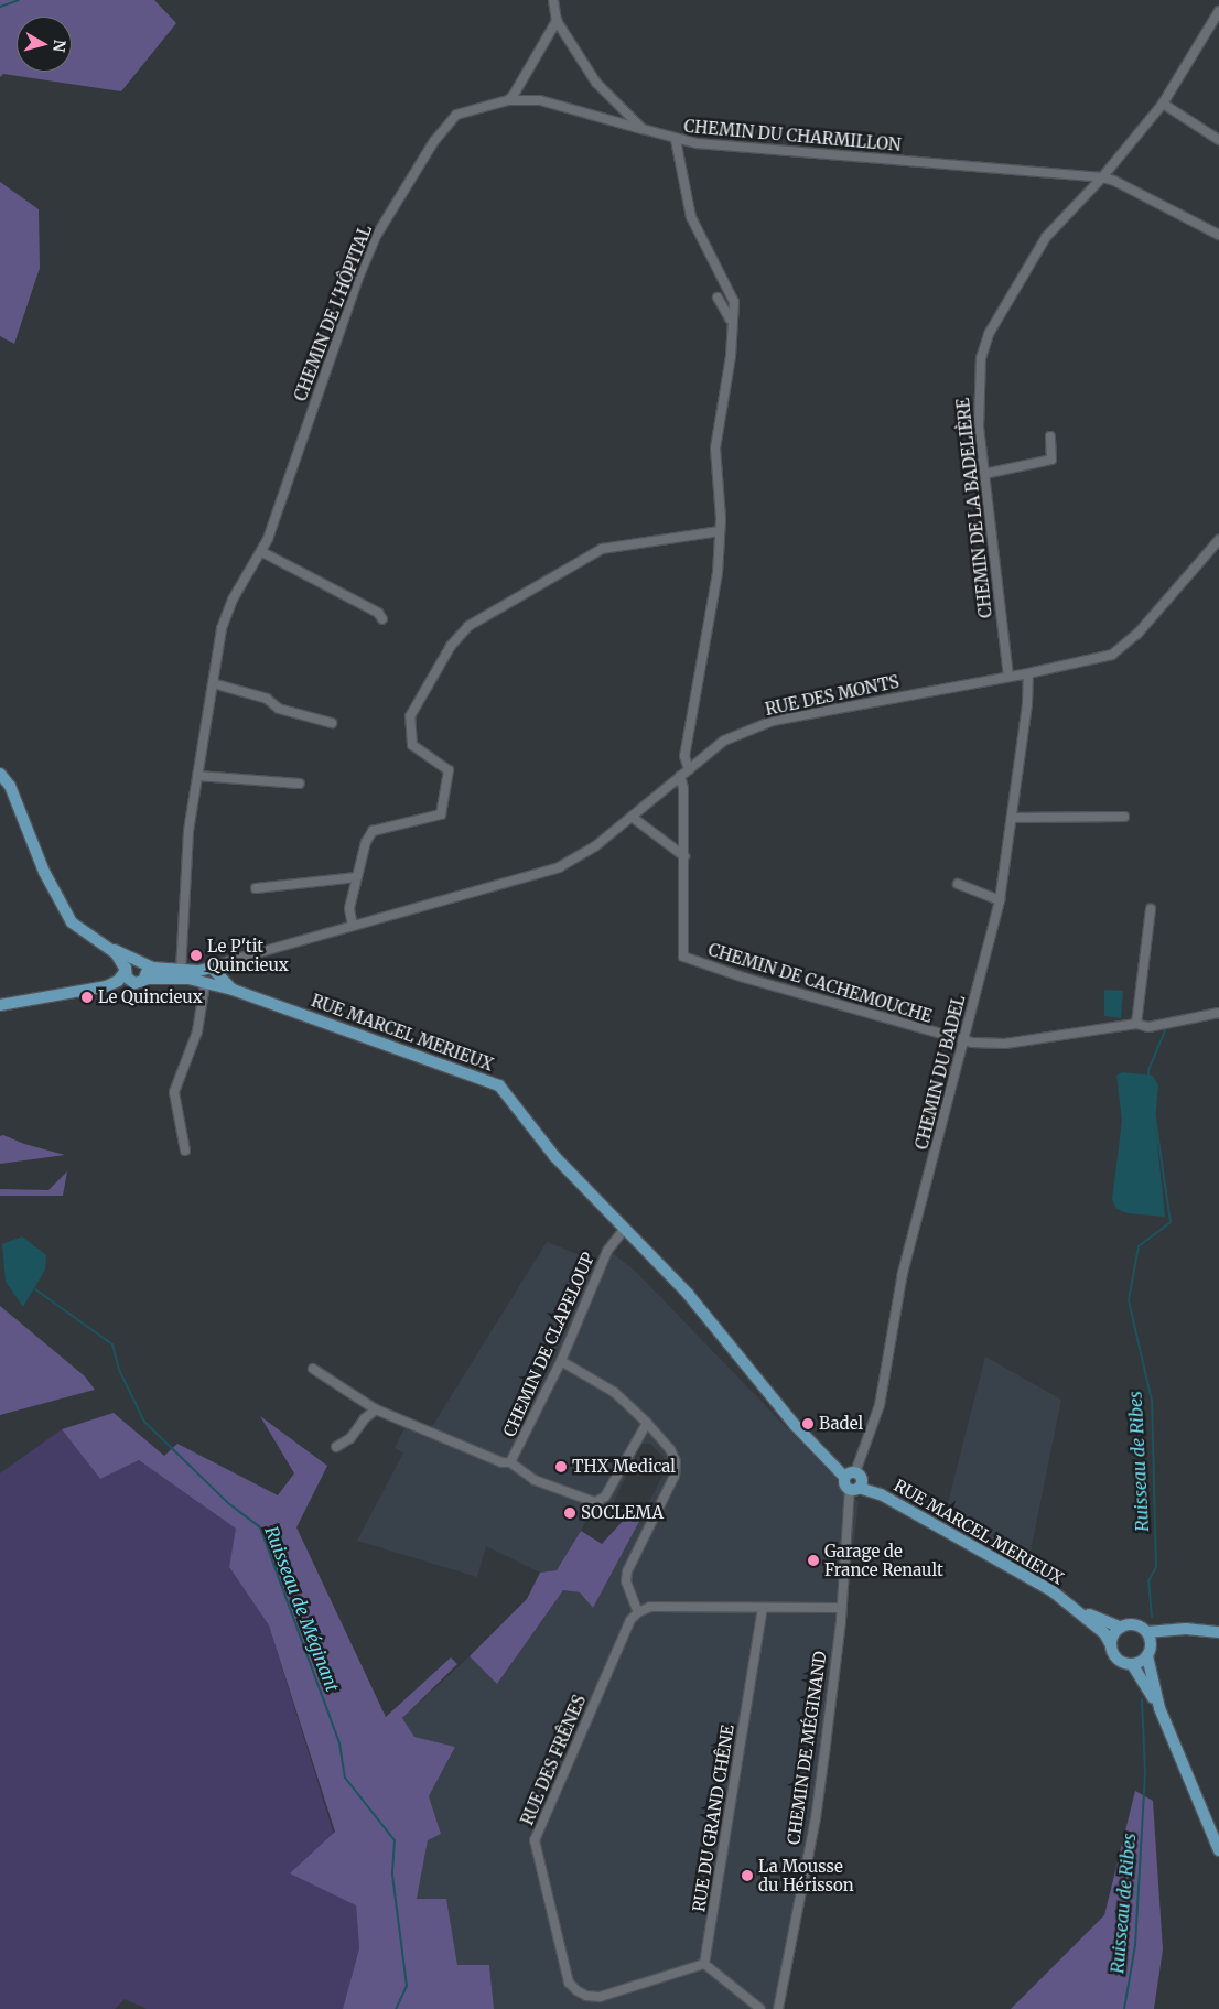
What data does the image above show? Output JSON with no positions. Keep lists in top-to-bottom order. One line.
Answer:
{"streets":{"main road":["RUE MARCEL MERIEUX"],"street":["CHEMIN DU CHARMILLON","CHEMIN DE L'HÔPITAL","CHEMIN DE LA BADELIÈRE","RUE DES MONTS","CHEMIN DE CACHEMOUCHE","CHEMIN DU BADEL","CHEMIN DE CLAPELOUP","CHEMIN DE MÉGINAND","RUE DES FRÊNES","RUE DU GRAND CHÊNE"]},"crossings":[["CHEMIN DU CHARMILLON","CHEMIN DE L'HÔPITAL"],["CHEMIN DU CHARMILLON","CHEMIN DE LA BADELIÈRE"],["CHEMIN DE L'HÔPITAL","RUE MARCEL MERIEUX"],["CHEMIN DE LA BADELIÈRE","RUE DES MONTS"],["RUE DES MONTS","CHEMIN DE CACHEMOUCHE"],["RUE DES MONTS","RUE MARCEL MERIEUX"],["RUE DES MONTS","CHEMIN DU BADEL"],["CHEMIN DE CACHEMOUCHE","CHEMIN DU BADEL"],["RUE MARCEL MERIEUX","CHEMIN DU BADEL"],["RUE MARCEL MERIEUX","CHEMIN DE CLAPELOUP"],["RUE MARCEL MERIEUX","CHEMIN DE MÉGINAND"],["RUE DES FRÊNES","RUE DU GRAND CHÊNE"]],"water":["Ruisseau de Ribes","Ruisseau de Méginant"],"places":["Le P'tit Quincieux","Le Quincieux","Badel","THX Medical","SOCLEMA","Garage de France Renault","La Mousse du Hérisson"],"north":"right"}
